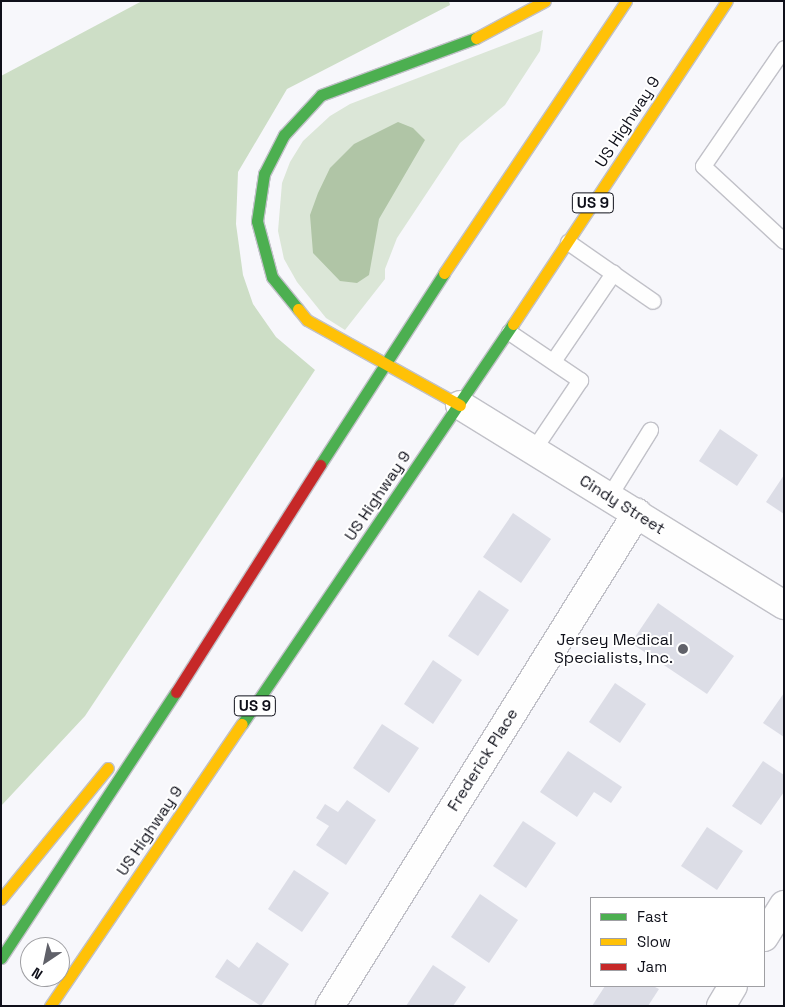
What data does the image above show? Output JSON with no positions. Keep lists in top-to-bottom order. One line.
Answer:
{"streets":{"highway":["US Highway 9","US 9"],"street":["Cindy Street","Frederick Place"]},"crossings":[["US Highway 9","Cindy Street"],["Cindy Street","Frederick Place"]],"places":["Jersey Medical Specialists, Inc."],"legend":["Fast","Slow","Jam"],"north":"bottom left"}
